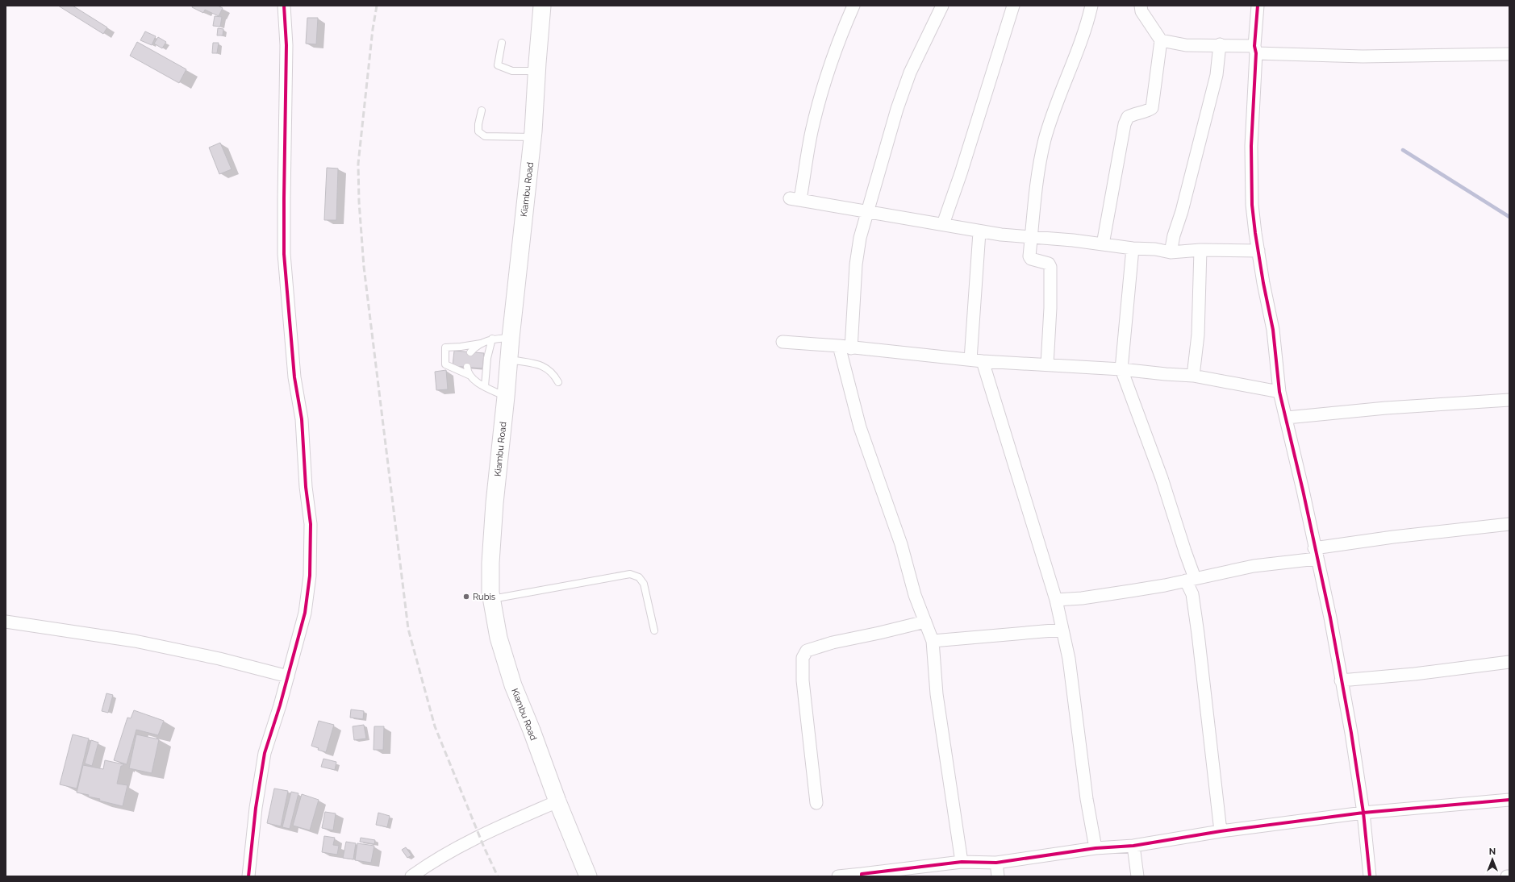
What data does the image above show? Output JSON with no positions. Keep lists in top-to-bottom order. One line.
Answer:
{"streets":{"main road":["Kiambu Road"]},"places":["Rubis"],"north":"top"}
